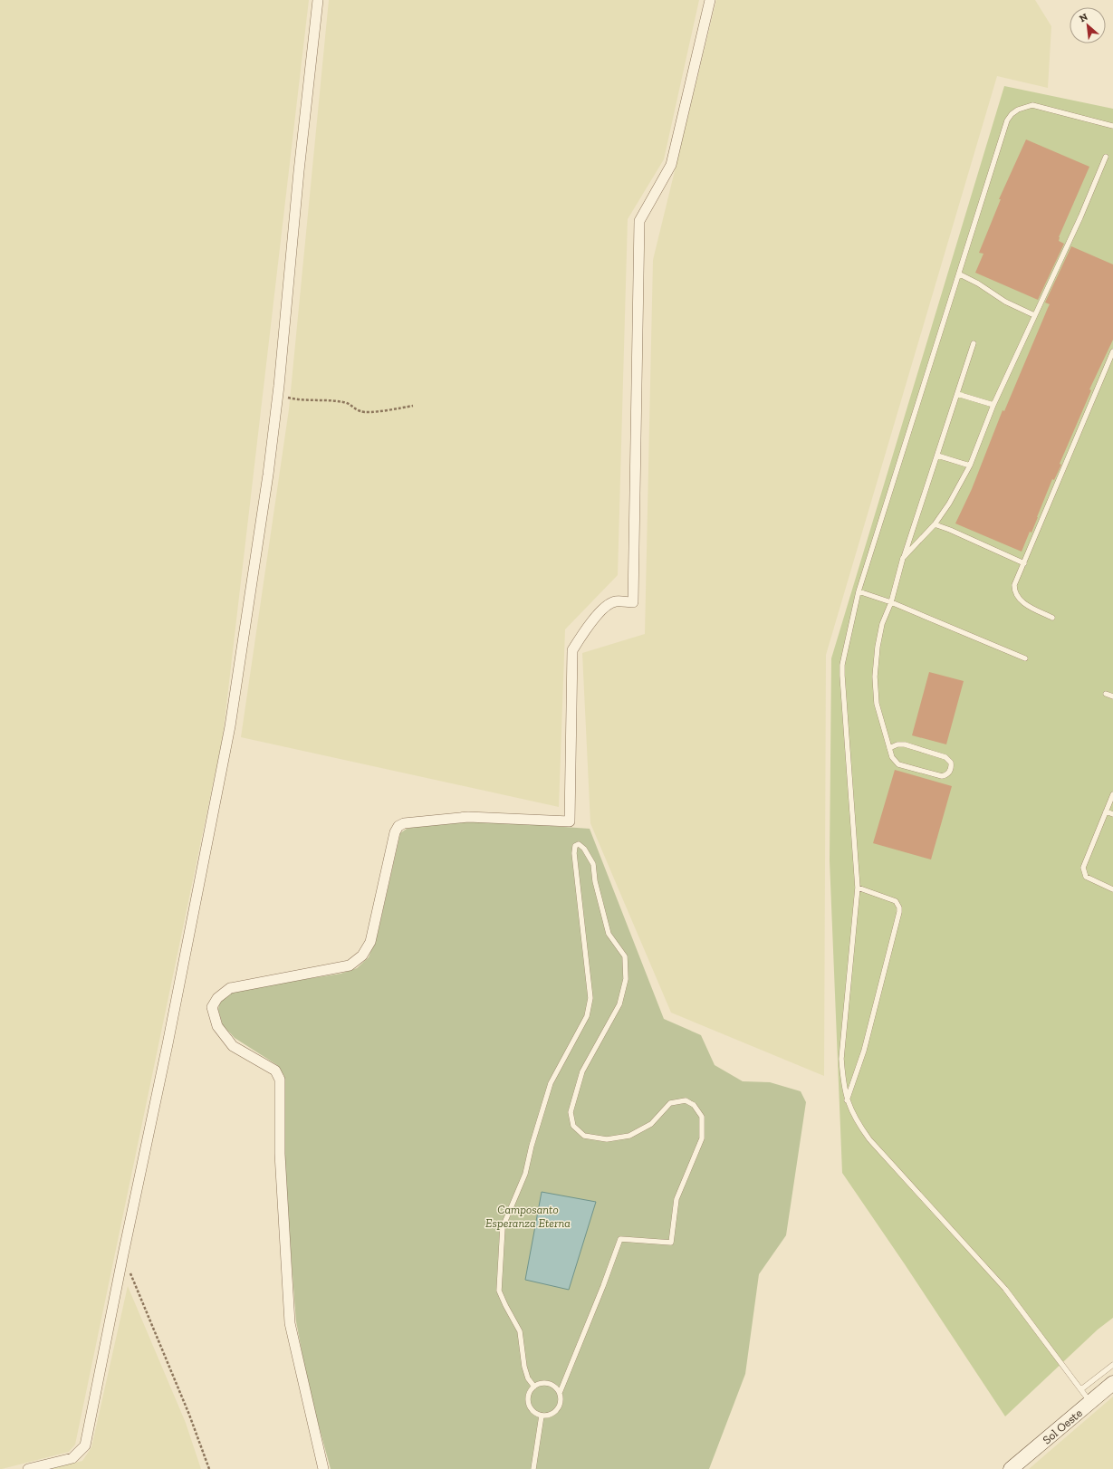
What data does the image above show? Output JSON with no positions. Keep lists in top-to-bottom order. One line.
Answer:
{"streets":{"street":["Sol Oeste"]},"parks":["Camposanto Esperanza Eterna"],"north":"top left"}
